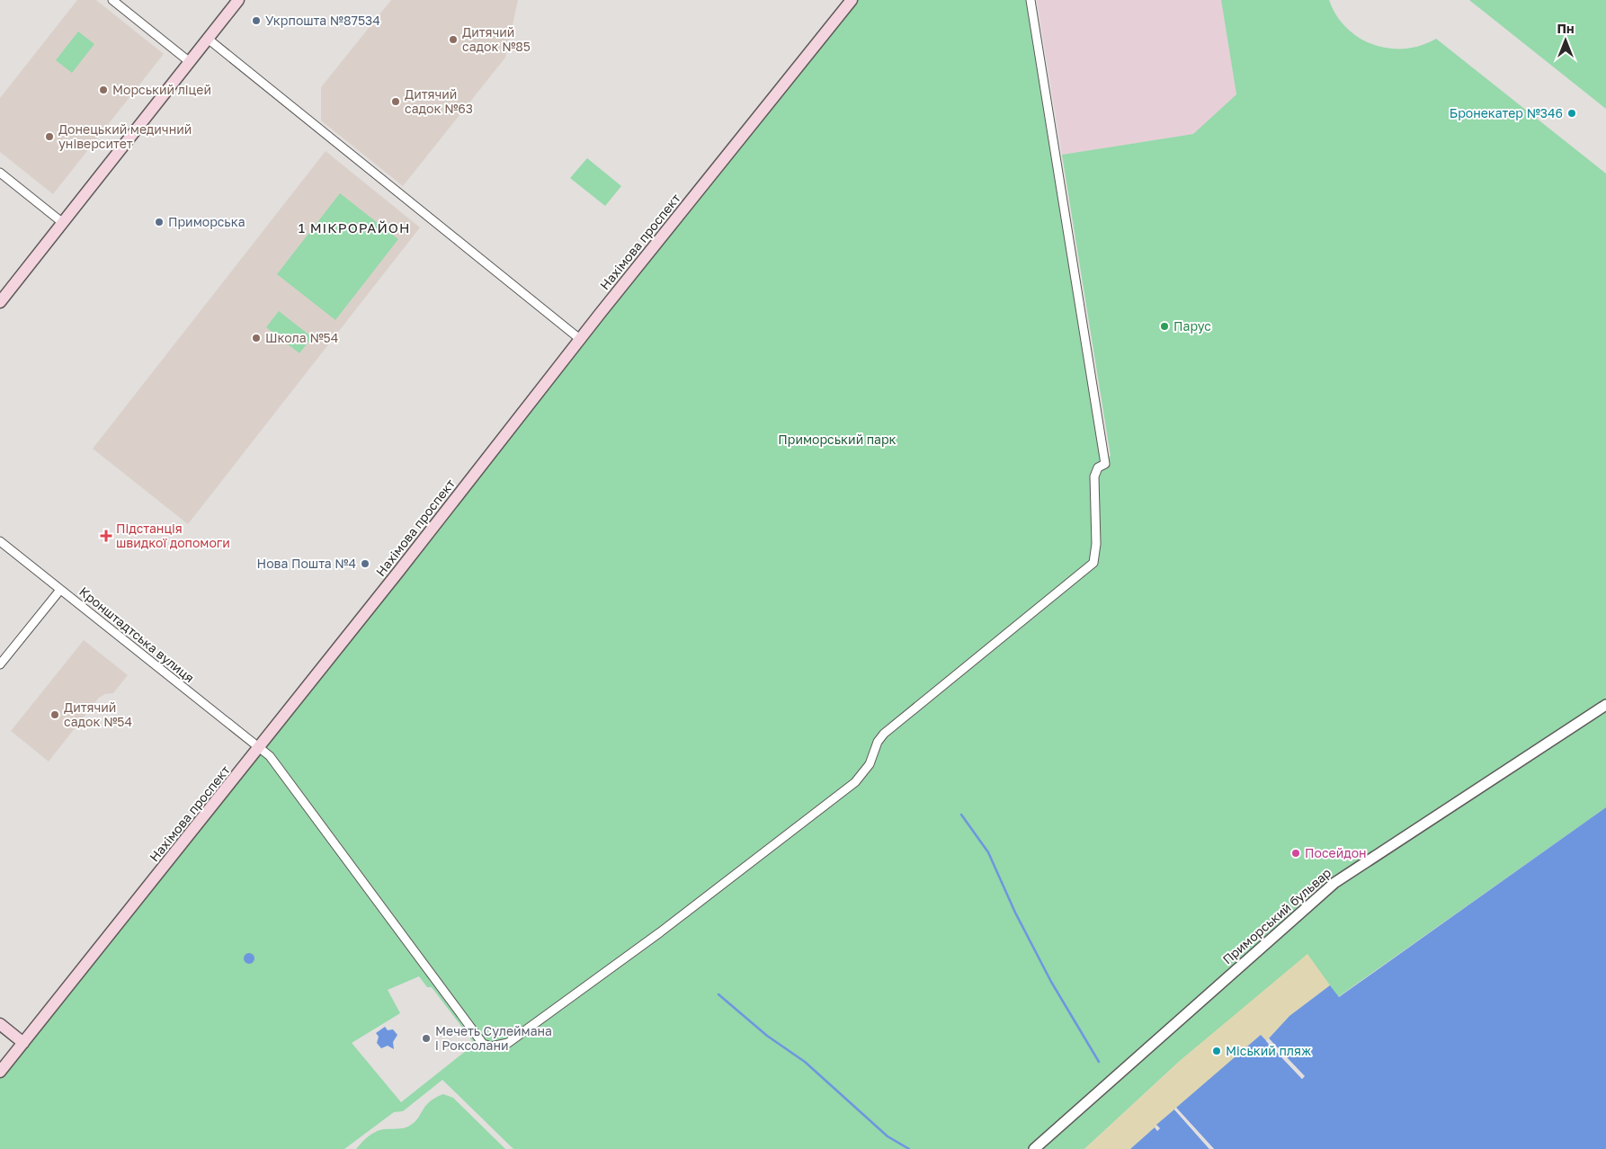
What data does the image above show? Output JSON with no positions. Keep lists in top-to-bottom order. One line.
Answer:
{"streets":{"main road":["Нахімова проспект"],"street":["Кронштадтська вулиця","Приморський бульвар"]},"crossings":[["Нахімова проспект","Кронштадтська вулиця"]],"districts":["1 МІКРОРАЙОН"],"parks":["Приморський парк"],"places":{"other":["Укрпошта №87534","Дитячий садок №85","Морський ліцей","Дитячий садок №63","Бронекатер №346","Донецький медичний університет","Приморська","Парус","Школа №54","Нова Пошта №4","Дитячий садок №54","Посейдон","Мечеть Сулеймана і Роксолани","Міський пляж"],"health":["Підстанція швидкої допомоги"]},"north":"top"}
